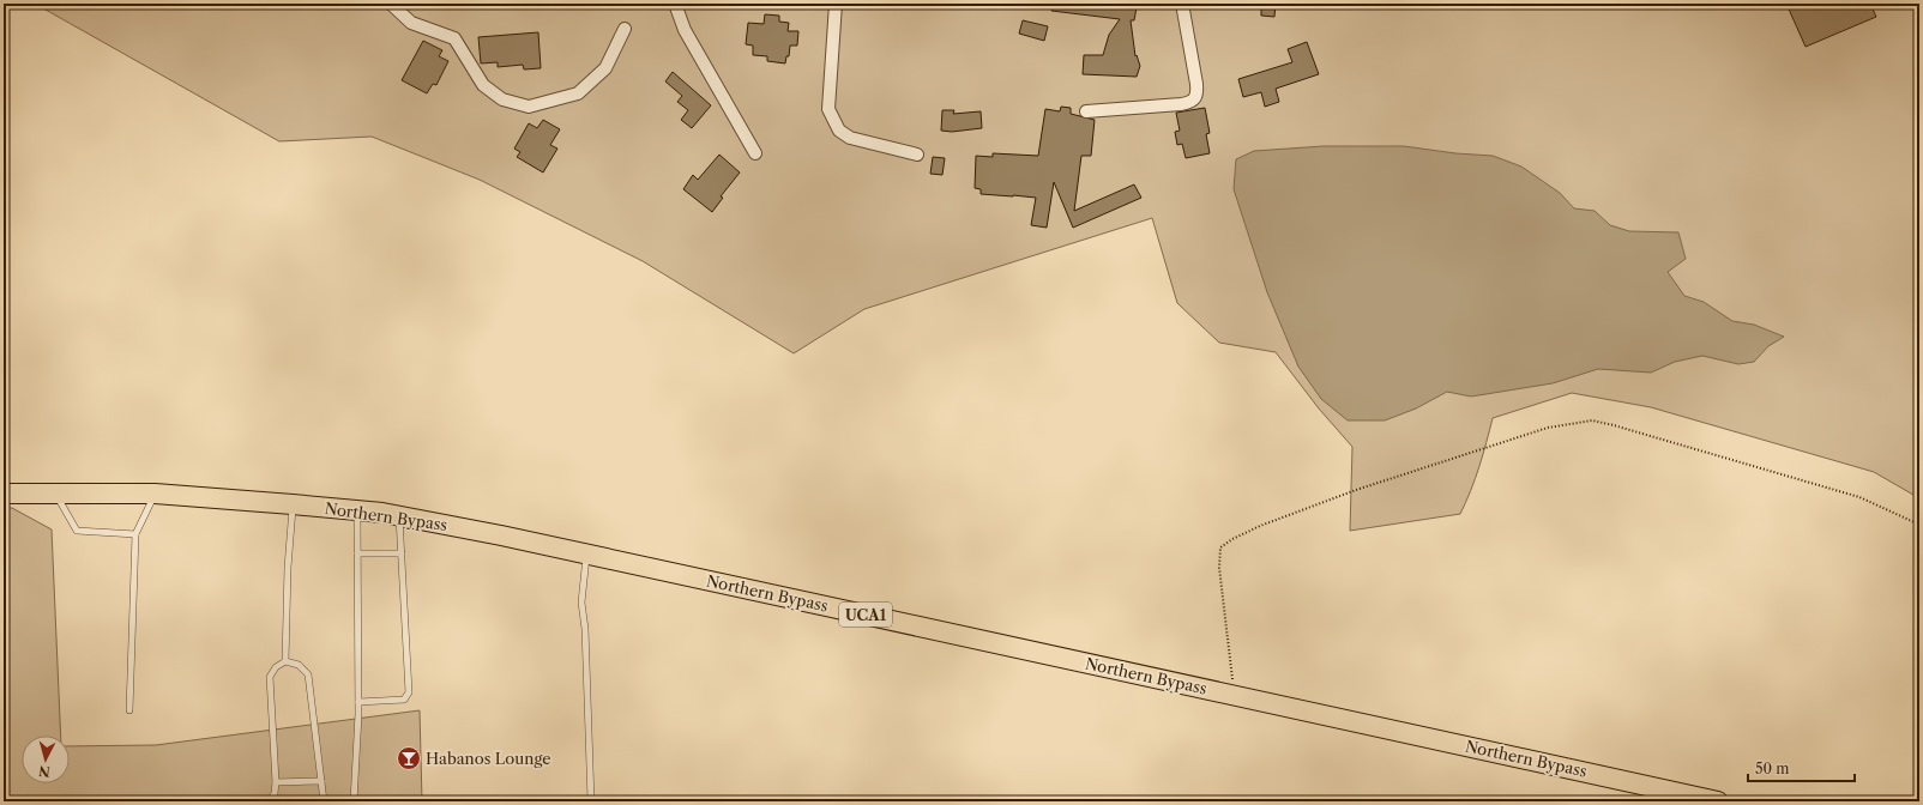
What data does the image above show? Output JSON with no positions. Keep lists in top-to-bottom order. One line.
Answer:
{"streets":{"main road":["Northern Bypass","UCA1"]},"places":{"bar":["Habanos Lounge"]},"scale_bar":"50 m","north":"bottom"}
